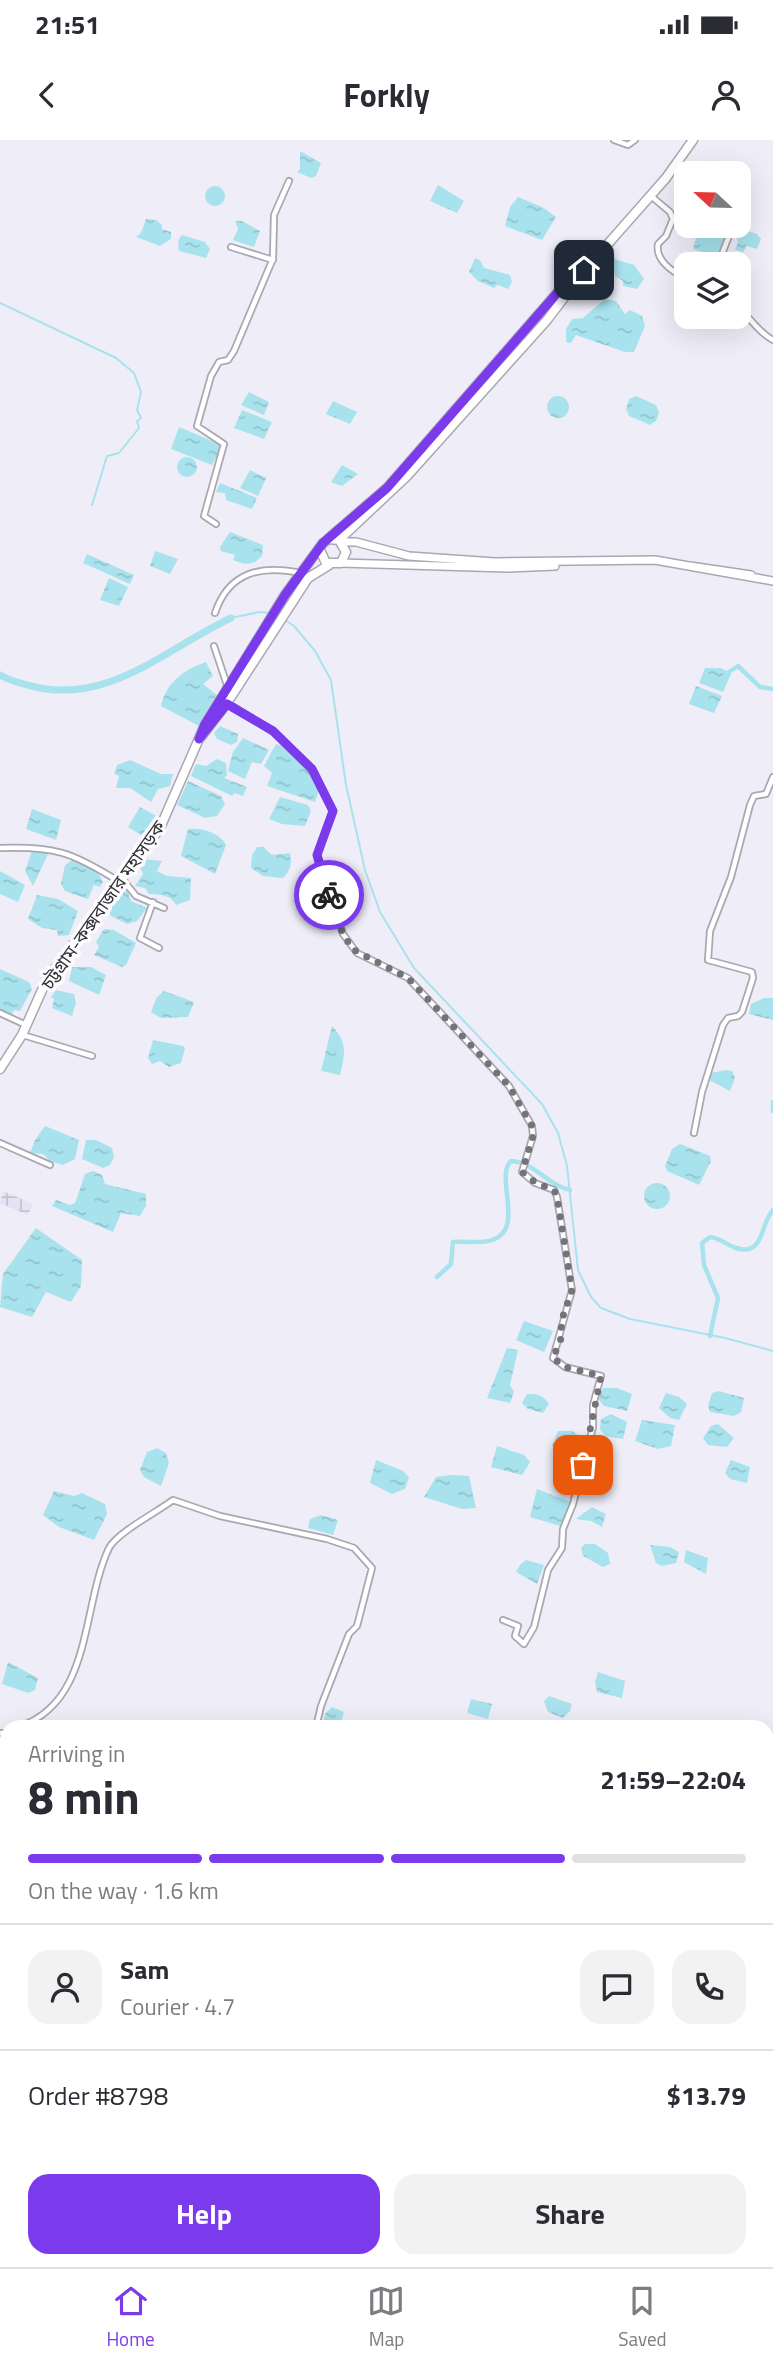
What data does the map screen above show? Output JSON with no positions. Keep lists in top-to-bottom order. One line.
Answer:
{"streets":{"highway":["চট্টগ্রাম-কক্সবাজার মহাসড়ক"]},"north":"left","page":{"status":"21:51","header":"Forkly","heading":["8 min","Arriving in","21:59–22:04"],"panel":["Sam","Courier · 4.7","Order #8798","$13.79"],"bar":"On the way · 1.6 km","buttons":["Help","Share"],"tabs":["Home","Map","Saved"]}}
